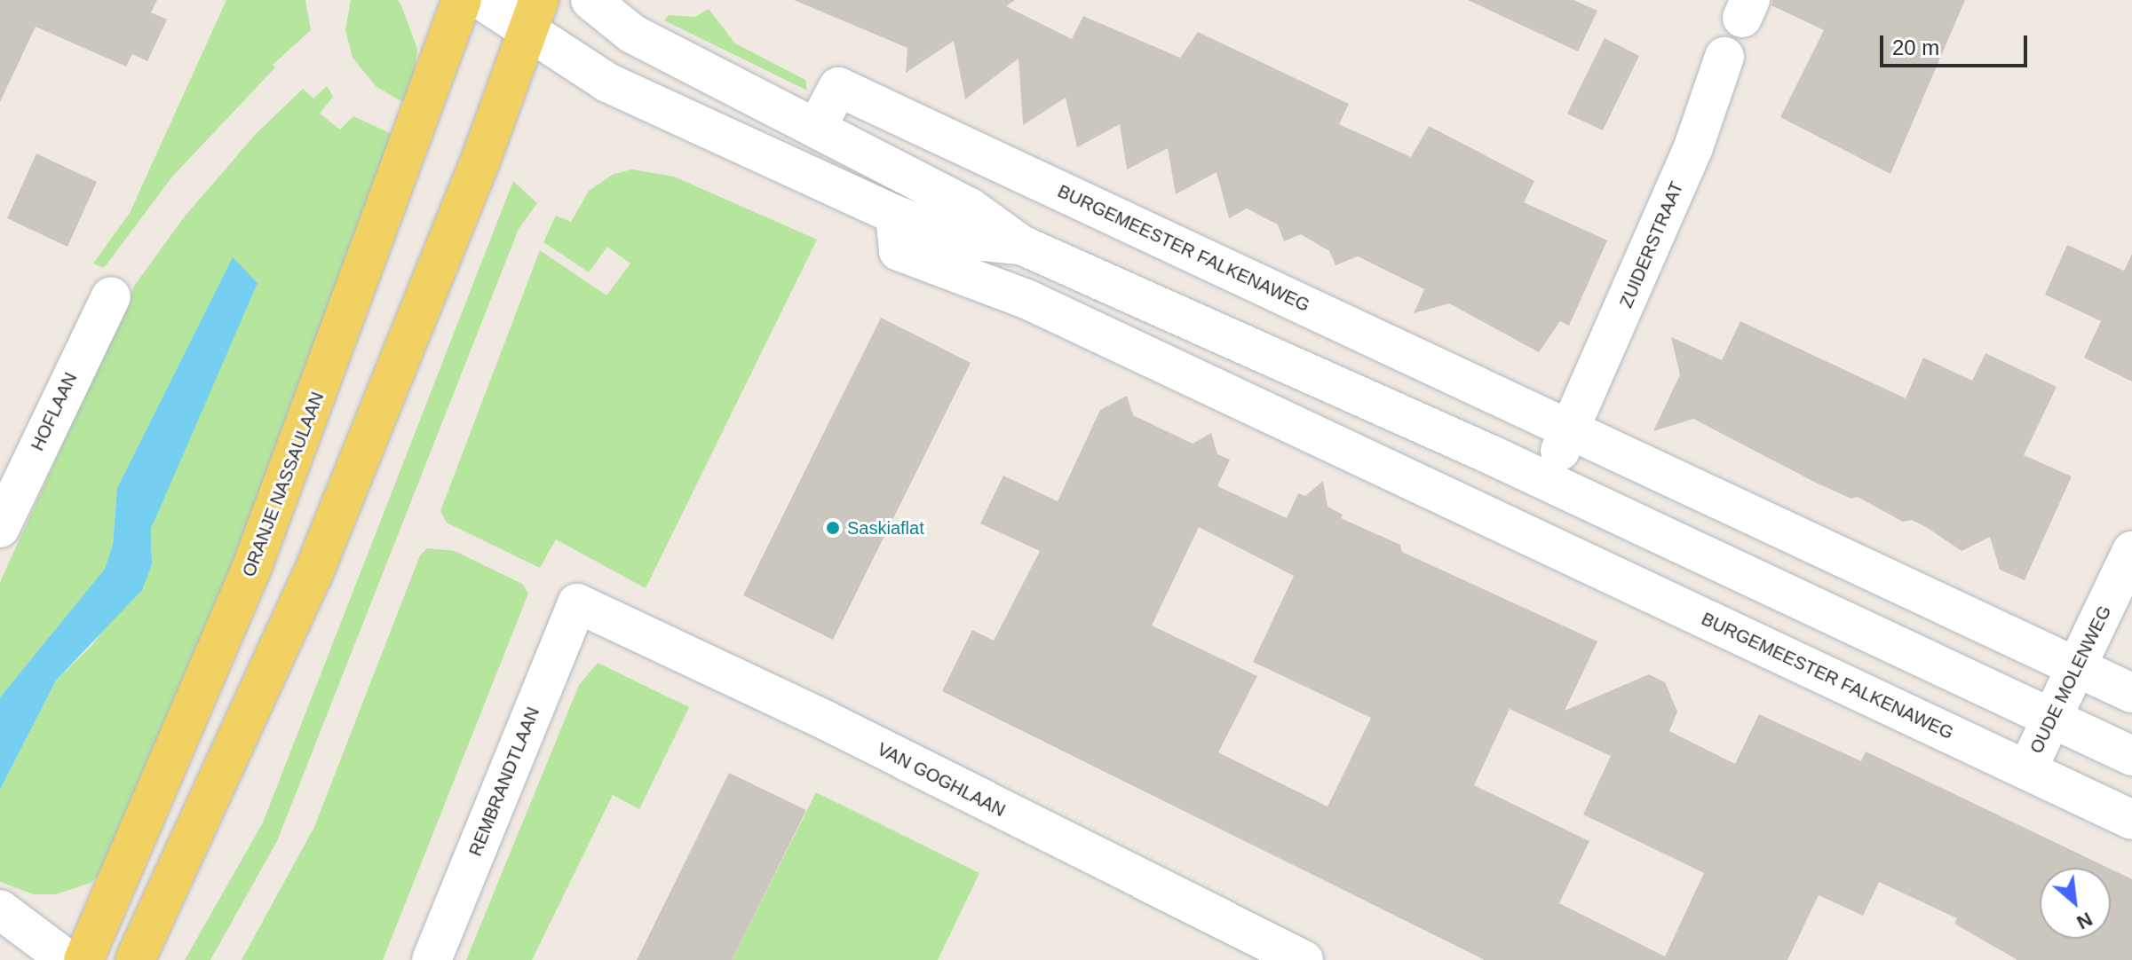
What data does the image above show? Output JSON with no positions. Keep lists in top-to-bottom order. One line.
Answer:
{"streets":{"main road":["ORANJE NASSAULAAN"],"street":["ZUIDERSTRAAT","BURGEMEESTER FALKENAWEG","HOFLAAN","OUDE MOLENWEG","VAN GOGHLAAN","REMBRANDTLAAN"]},"crossings":[["ZUIDERSTRAAT","BURGEMEESTER FALKENAWEG"],["BURGEMEESTER FALKENAWEG","OUDE MOLENWEG"],["VAN GOGHLAAN","REMBRANDTLAAN"]],"places":["Saskiaflat"],"scale_bar":"20 m","north":"bottom right"}
